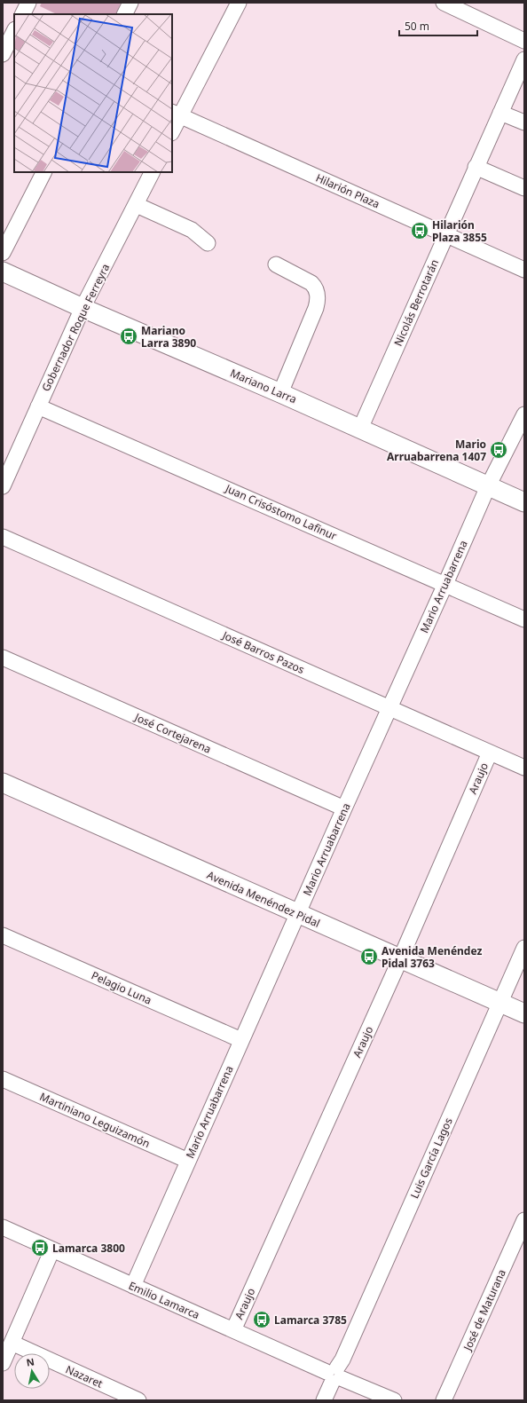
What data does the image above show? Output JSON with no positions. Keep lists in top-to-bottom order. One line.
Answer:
{"streets":{"main road":["Mariano Larra","Avenida Menéndez Pidal"],"street":["Hilarión Plaza","Nicolás Berrotarán","Gobernador Roque Ferreyra","Juan Crisóstomo Lafinur","Mario Arruabarrena","José Barros Pazos","José Cortejarena","Araujo","Pelagio Luna","Martiniano Leguizamón","Luis García Lagos","Emilio Lamarca","José de Maturana","Nazaret"]},"crossings":[["Hilarión Plaza","Nicolás Berrotarán"],["Nicolás Berrotarán","Mariano Larra"],["Gobernador Roque Ferreyra","Mariano Larra"],["Gobernador Roque Ferreyra","Juan Crisóstomo Lafinur"],["Mariano Larra","Mario Arruabarrena"],["Juan Crisóstomo Lafinur","Mario Arruabarrena"],["Mario Arruabarrena","José Barros Pazos"],["Mario Arruabarrena","José Cortejarena"],["Mario Arruabarrena","Avenida Menéndez Pidal"],["Mario Arruabarrena","Pelagio Luna"],["Mario Arruabarrena","Martiniano Leguizamón"],["Mario Arruabarrena","Emilio Lamarca"],["José Barros Pazos","Araujo"],["Araujo","Avenida Menéndez Pidal"],["Araujo","Emilio Lamarca"],["Avenida Menéndez Pidal","Luis García Lagos"],["Luis García Lagos","Emilio Lamarca"]],"places":{"bus stop":["Hilarión Plaza 3855","Mariano Larra 3890","Mario Arruabarrena 1407","Avenida Menéndez Pidal 3763","Lamarca 3800","Lamarca 3785"]},"scale_bar":"50 m","north":"top"}
